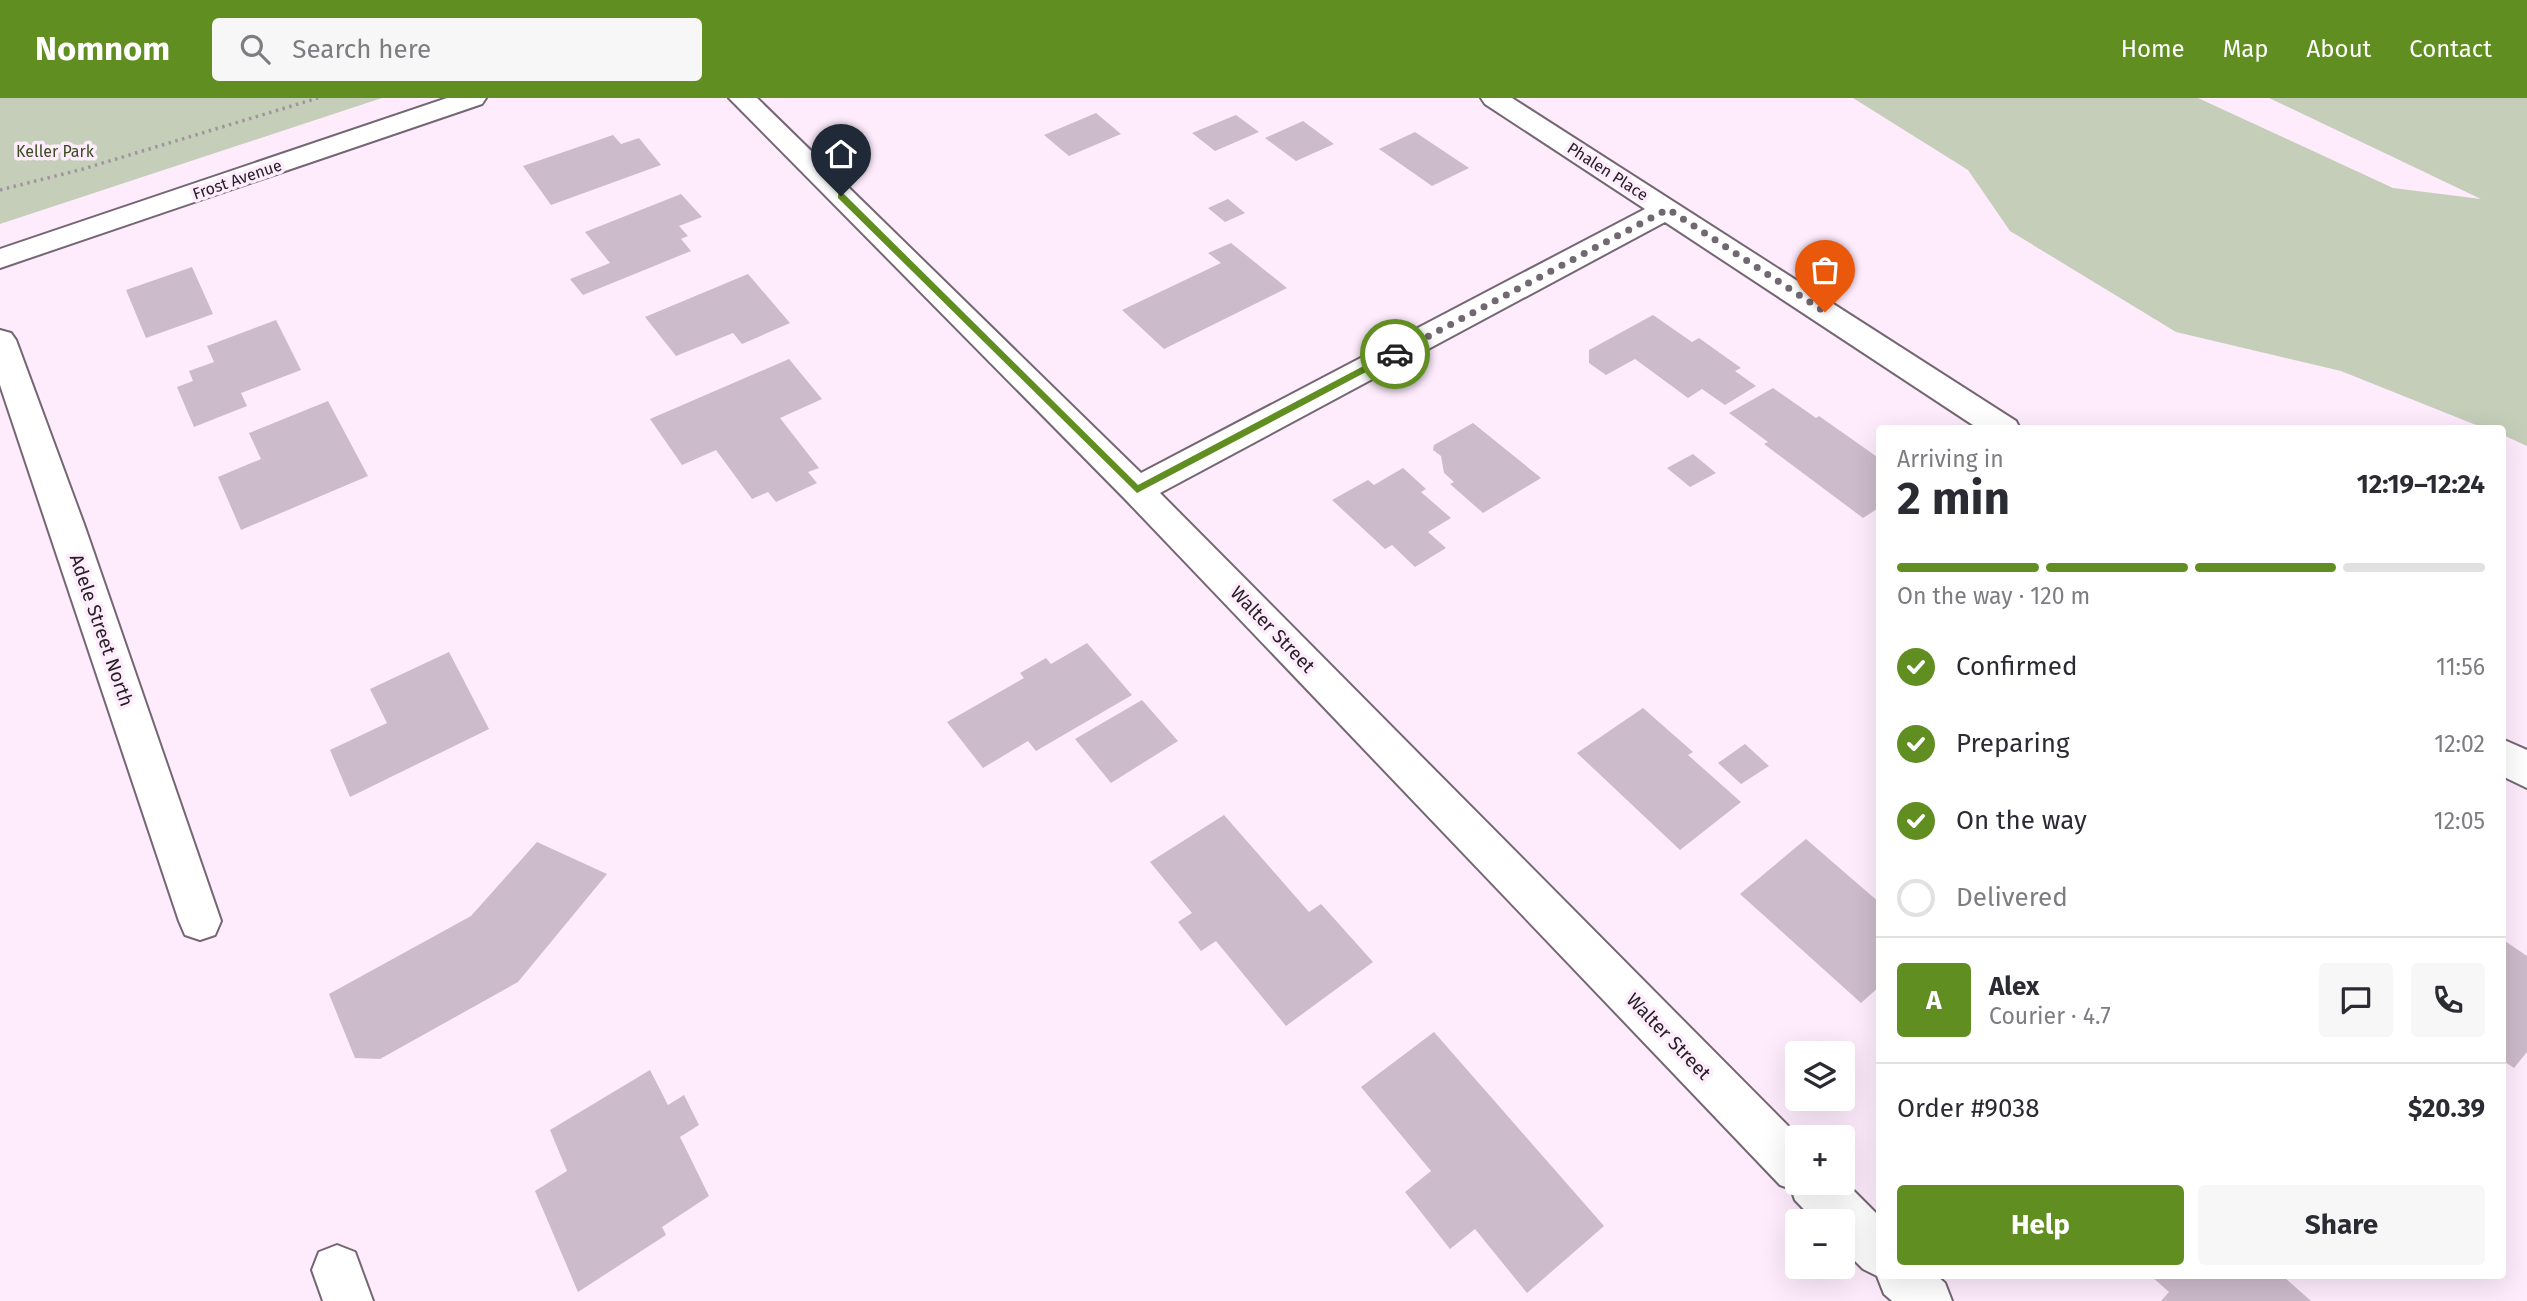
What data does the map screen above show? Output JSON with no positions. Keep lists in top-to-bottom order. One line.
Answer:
{"streets":{"street":["Phalen Place","Frost Avenue","Walter Street","Adele Street North"]},"parks":["Keller Park"],"page":{"header":"Nomnom","search":"Search here","nav":["Home","Map","About","Contact"],"heading":["2 min","Arriving in","12:19–12:24"],"panel":["Alex","Courier · 4.7","Order #9038","$20.39"],"bar":"On the way · 120 m","list":[["Confirmed","11:56"],["Preparing","12:02"],["On the way","12:05"],"Delivered"],"round":"A","map_buttons":["+","−"],"buttons":["Help","Share"]}}
